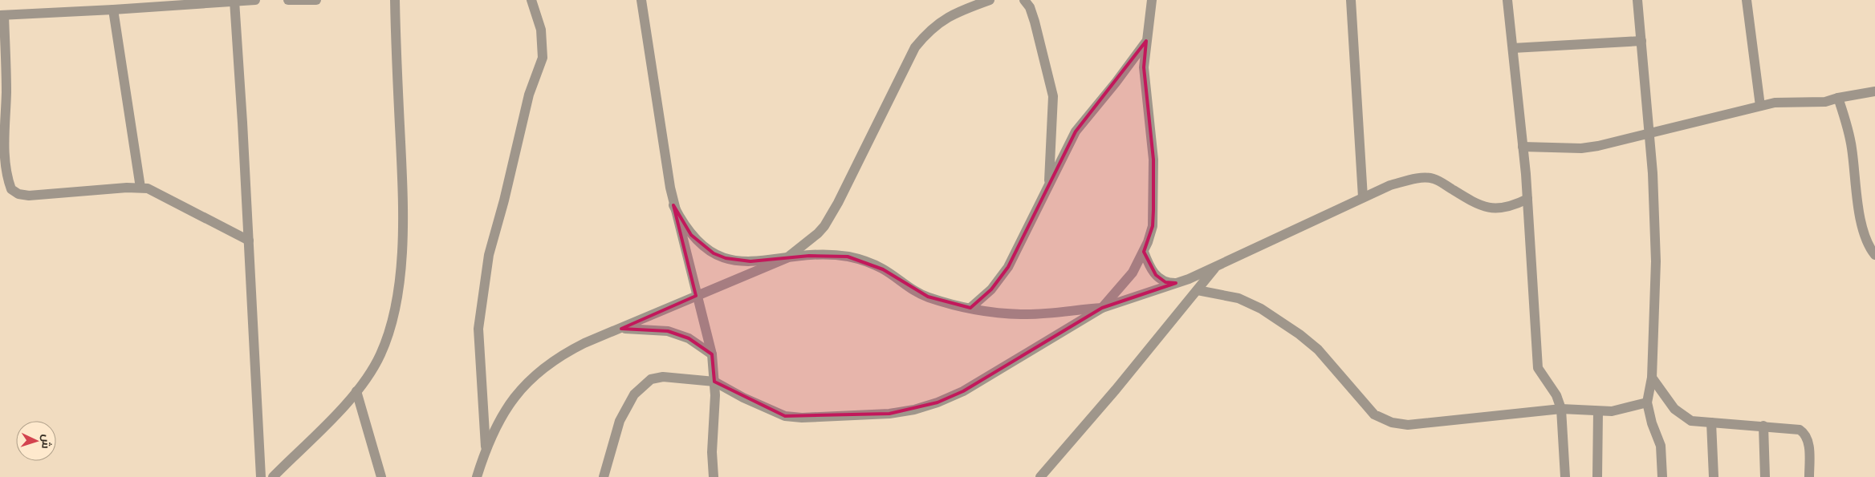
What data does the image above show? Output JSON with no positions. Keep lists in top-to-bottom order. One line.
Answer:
{"north":"right"}
